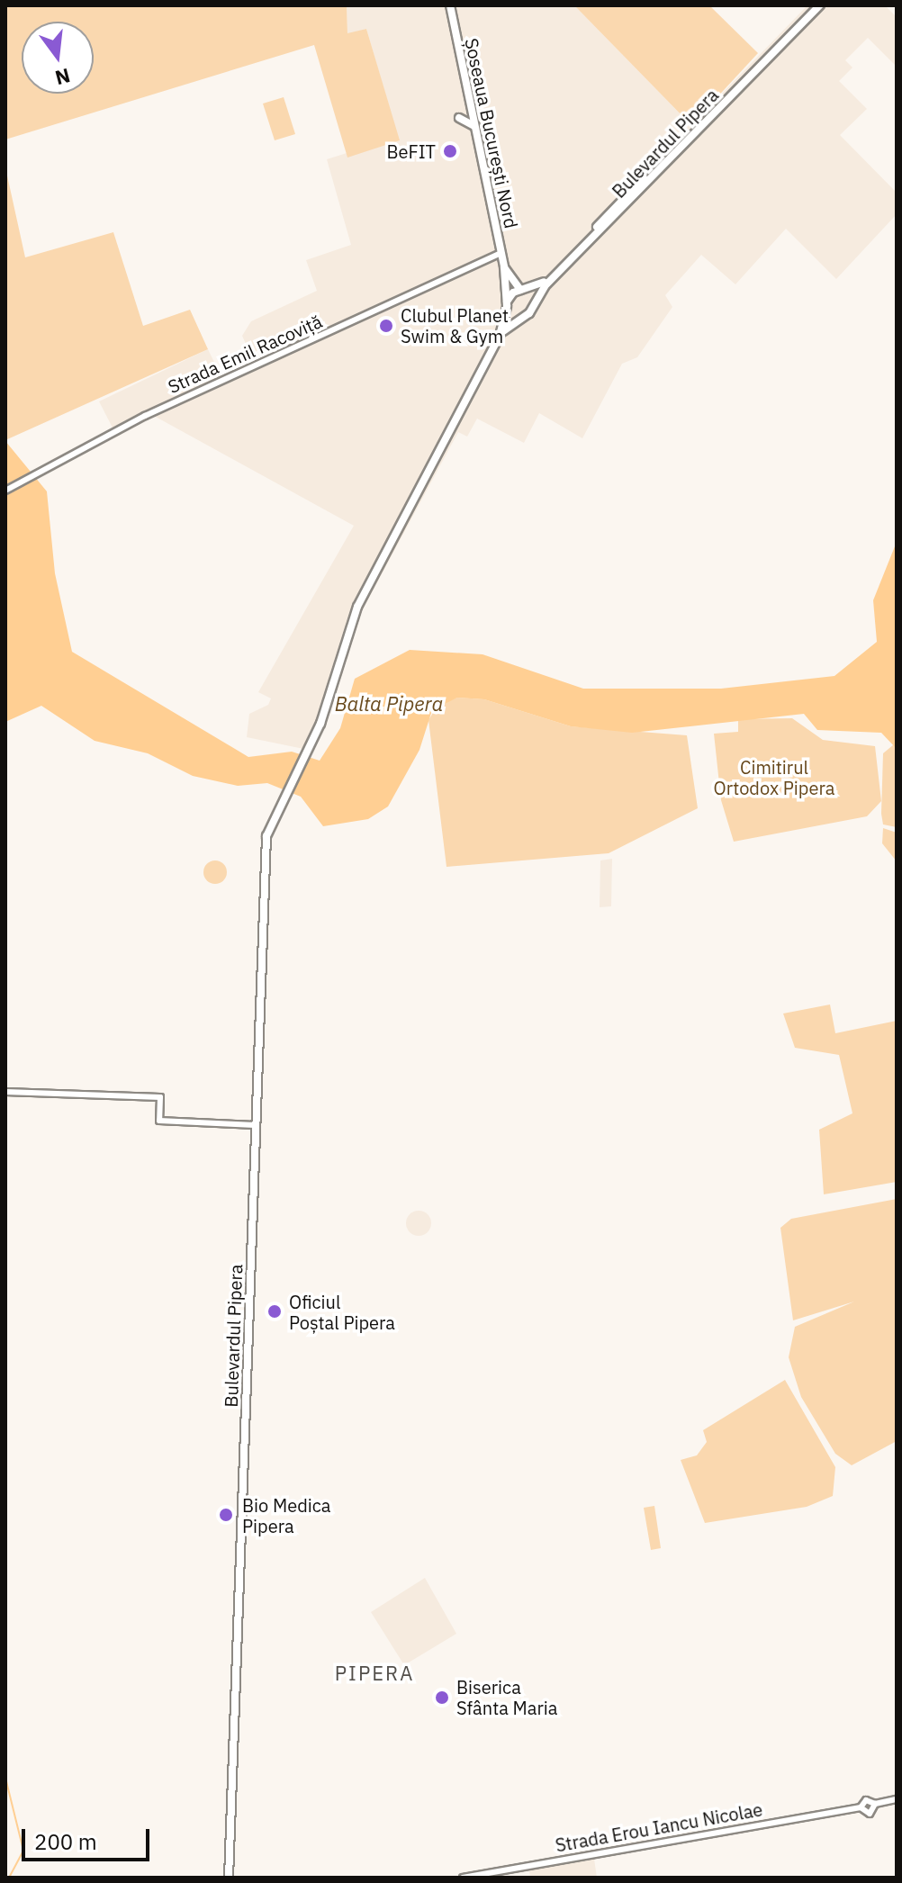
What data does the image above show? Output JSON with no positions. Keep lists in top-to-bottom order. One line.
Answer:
{"streets":{"main road":["Șoseaua București Nord","Bulevardul Pipera"],"street":["Strada Emil Racoviță","Strada Erou Iancu Nicolae"]},"crossings":[["Șoseaua București Nord","Bulevardul Pipera"],["Șoseaua București Nord","Strada Emil Racoviță"]],"districts":["PIPERA"],"water":["Balta Pipera"],"parks":["Cimitirul Ortodox Pipera"],"places":["BeFIT","Clubul Planet Swim & Gym","Oficiul Poștal Pipera","Bio Medica Pipera","Biserica Sfânta Maria"],"scale_bar":"200 m","north":"bottom"}
